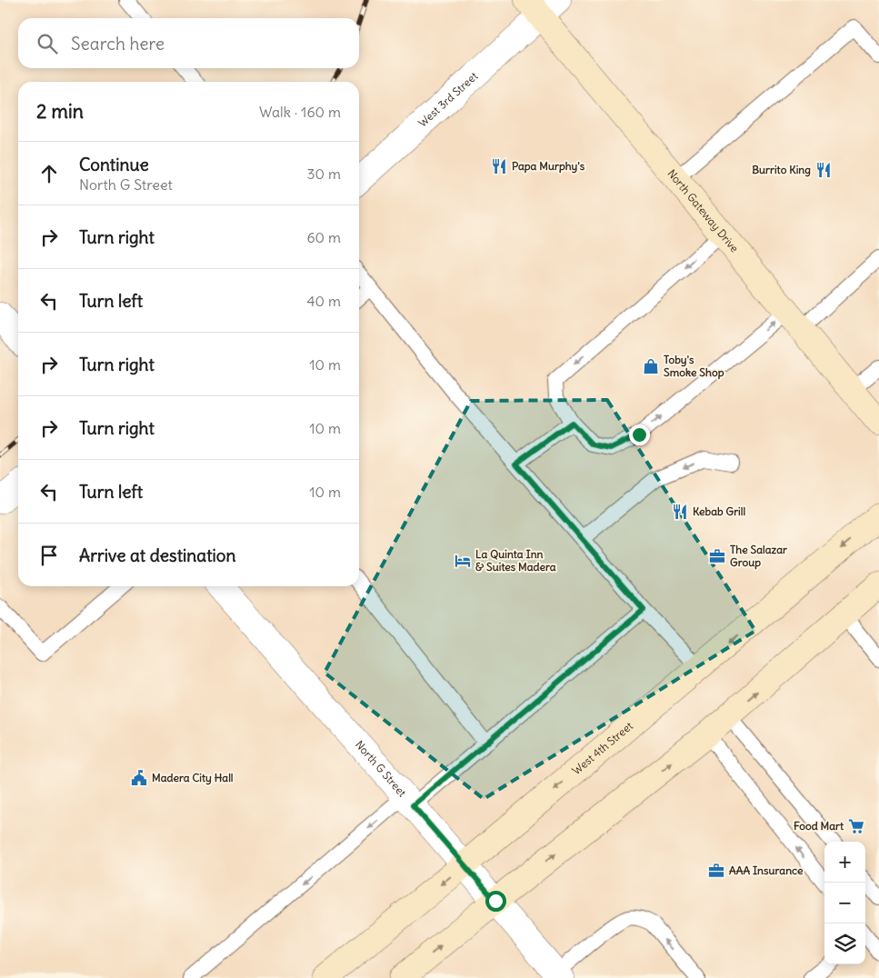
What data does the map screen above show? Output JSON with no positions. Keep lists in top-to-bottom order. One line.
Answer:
{"streets":{"main road":["North Gateway Drive","West 4th Street"],"street":["West 3rd Street","North G Street"]},"crossings":[["West 3rd Street","North Gateway Drive"],["West 4th Street","North G Street"]],"places":{"restaurant":["Papa Murphy's","Burrito King","Kebab Grill"],"shop":["Toby's Smoke Shop"],"office":["The Salazar Group","AAA Insurance"],"hotel":["La Quinta Inn & Suites Madera"],"public building":["Madera City Hall"],"supermarket":["Food Mart"]},"page":{"search":"Search here","heading":["2 min","Walk · 160 m"],"list":[["Continue","North G Street","30 m"],["Turn right","60 m"],["Turn left","40 m"],["Turn right","10 m"],["Turn right","10 m"],["Turn left","10 m"],"Arrive at destination"],"map_buttons":["+","−"]}}
